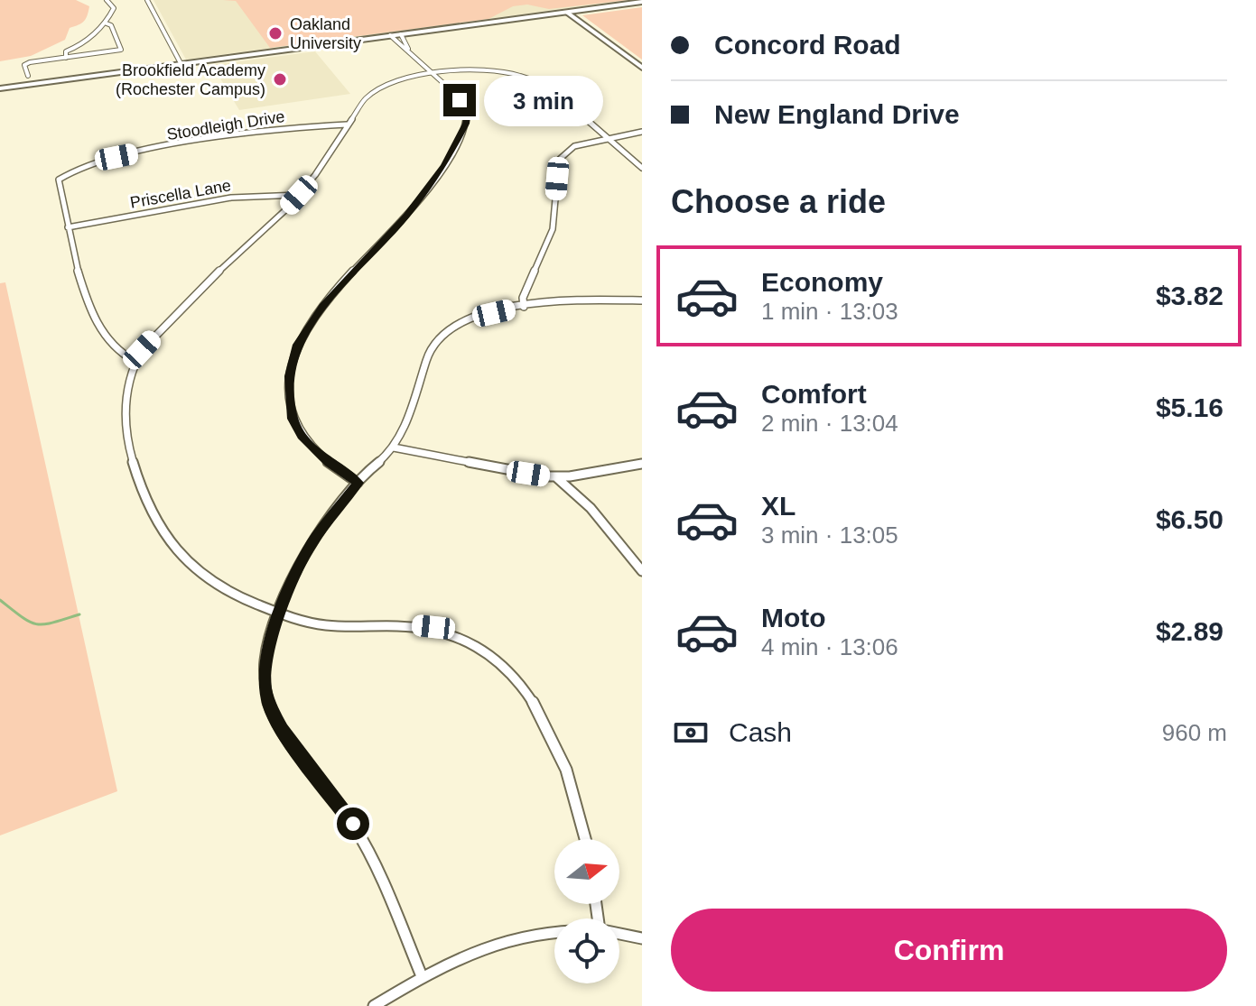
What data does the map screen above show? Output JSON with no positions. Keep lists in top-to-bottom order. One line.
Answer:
{"streets":{"street":["Stoodleigh Drive","Priscella Lane"]},"crossings":[["Stoodleigh Drive","Priscella Lane"]],"places":["Oakland University","Brookfield Academy (Rochester Campus)"],"north":"right","page":{"banner":["Concord Road","New England Drive"],"bubble":"3 min","heading":"Choose a ride","list":[{"name":"Economy","note":"1 min · 13:03","value":"$3.82"},{"name":"Comfort","note":"2 min · 13:04","value":"$5.16"},{"name":"XL","note":"3 min · 13:05","value":"$6.50"},{"name":"Moto","note":"4 min · 13:06","value":"$2.89"}],"pay":["Cash","960 m"],"buttons":"Confirm"}}
